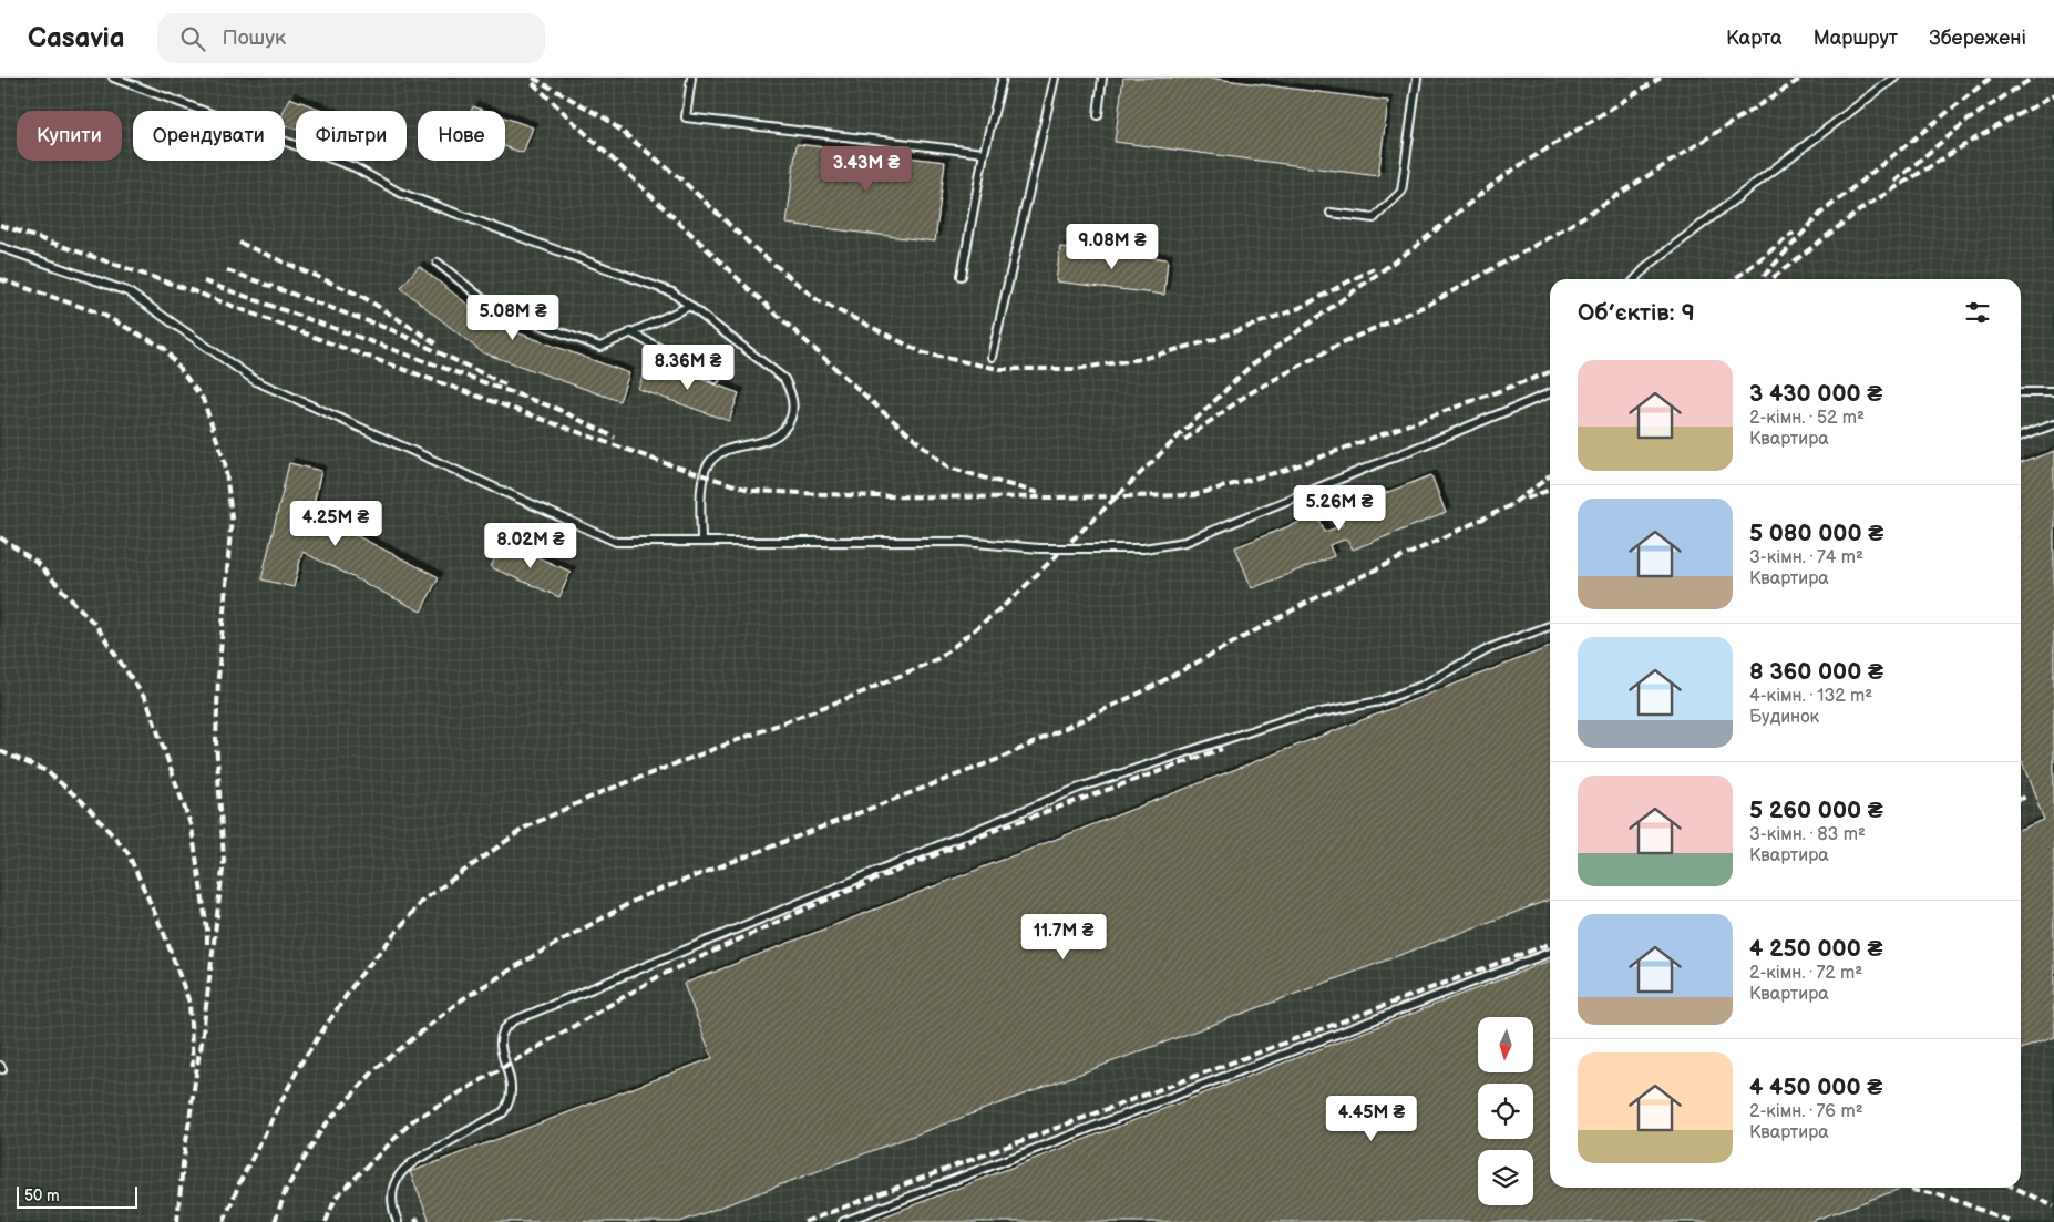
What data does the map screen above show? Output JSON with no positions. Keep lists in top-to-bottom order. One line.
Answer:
{"scale_bar":"50 m","north":"bottom","page":{"header":"Casavia","search":"Пошук","nav":["Карта","Маршрут","Збережені"],"chip":["Купити","Орендувати","Фільтри","Нове"],"price":["3.43M ₴","9.08M ₴","5.08M ₴","8.36M ₴","5.26M ₴","4.25M ₴","8.02M ₴","11.7M ₴","4.45M ₴"],"heading":"Об’єктів: 9","list":[{"name":"3 430 000 ₴","note":"2-кімн. · 52 m² · Квартира"},{"name":"5 080 000 ₴","note":"3-кімн. · 74 m² · Квартира"},{"name":"8 360 000 ₴","note":"4-кімн. · 132 m² · Будинок"},{"name":"5 260 000 ₴","note":"3-кімн. · 83 m² · Квартира"},{"name":"4 250 000 ₴","note":"2-кімн. · 72 m² · Квартира"},{"name":"4 450 000 ₴","note":"2-кімн. · 76 m² · Квартира"}],"scale":"50 m"}}
